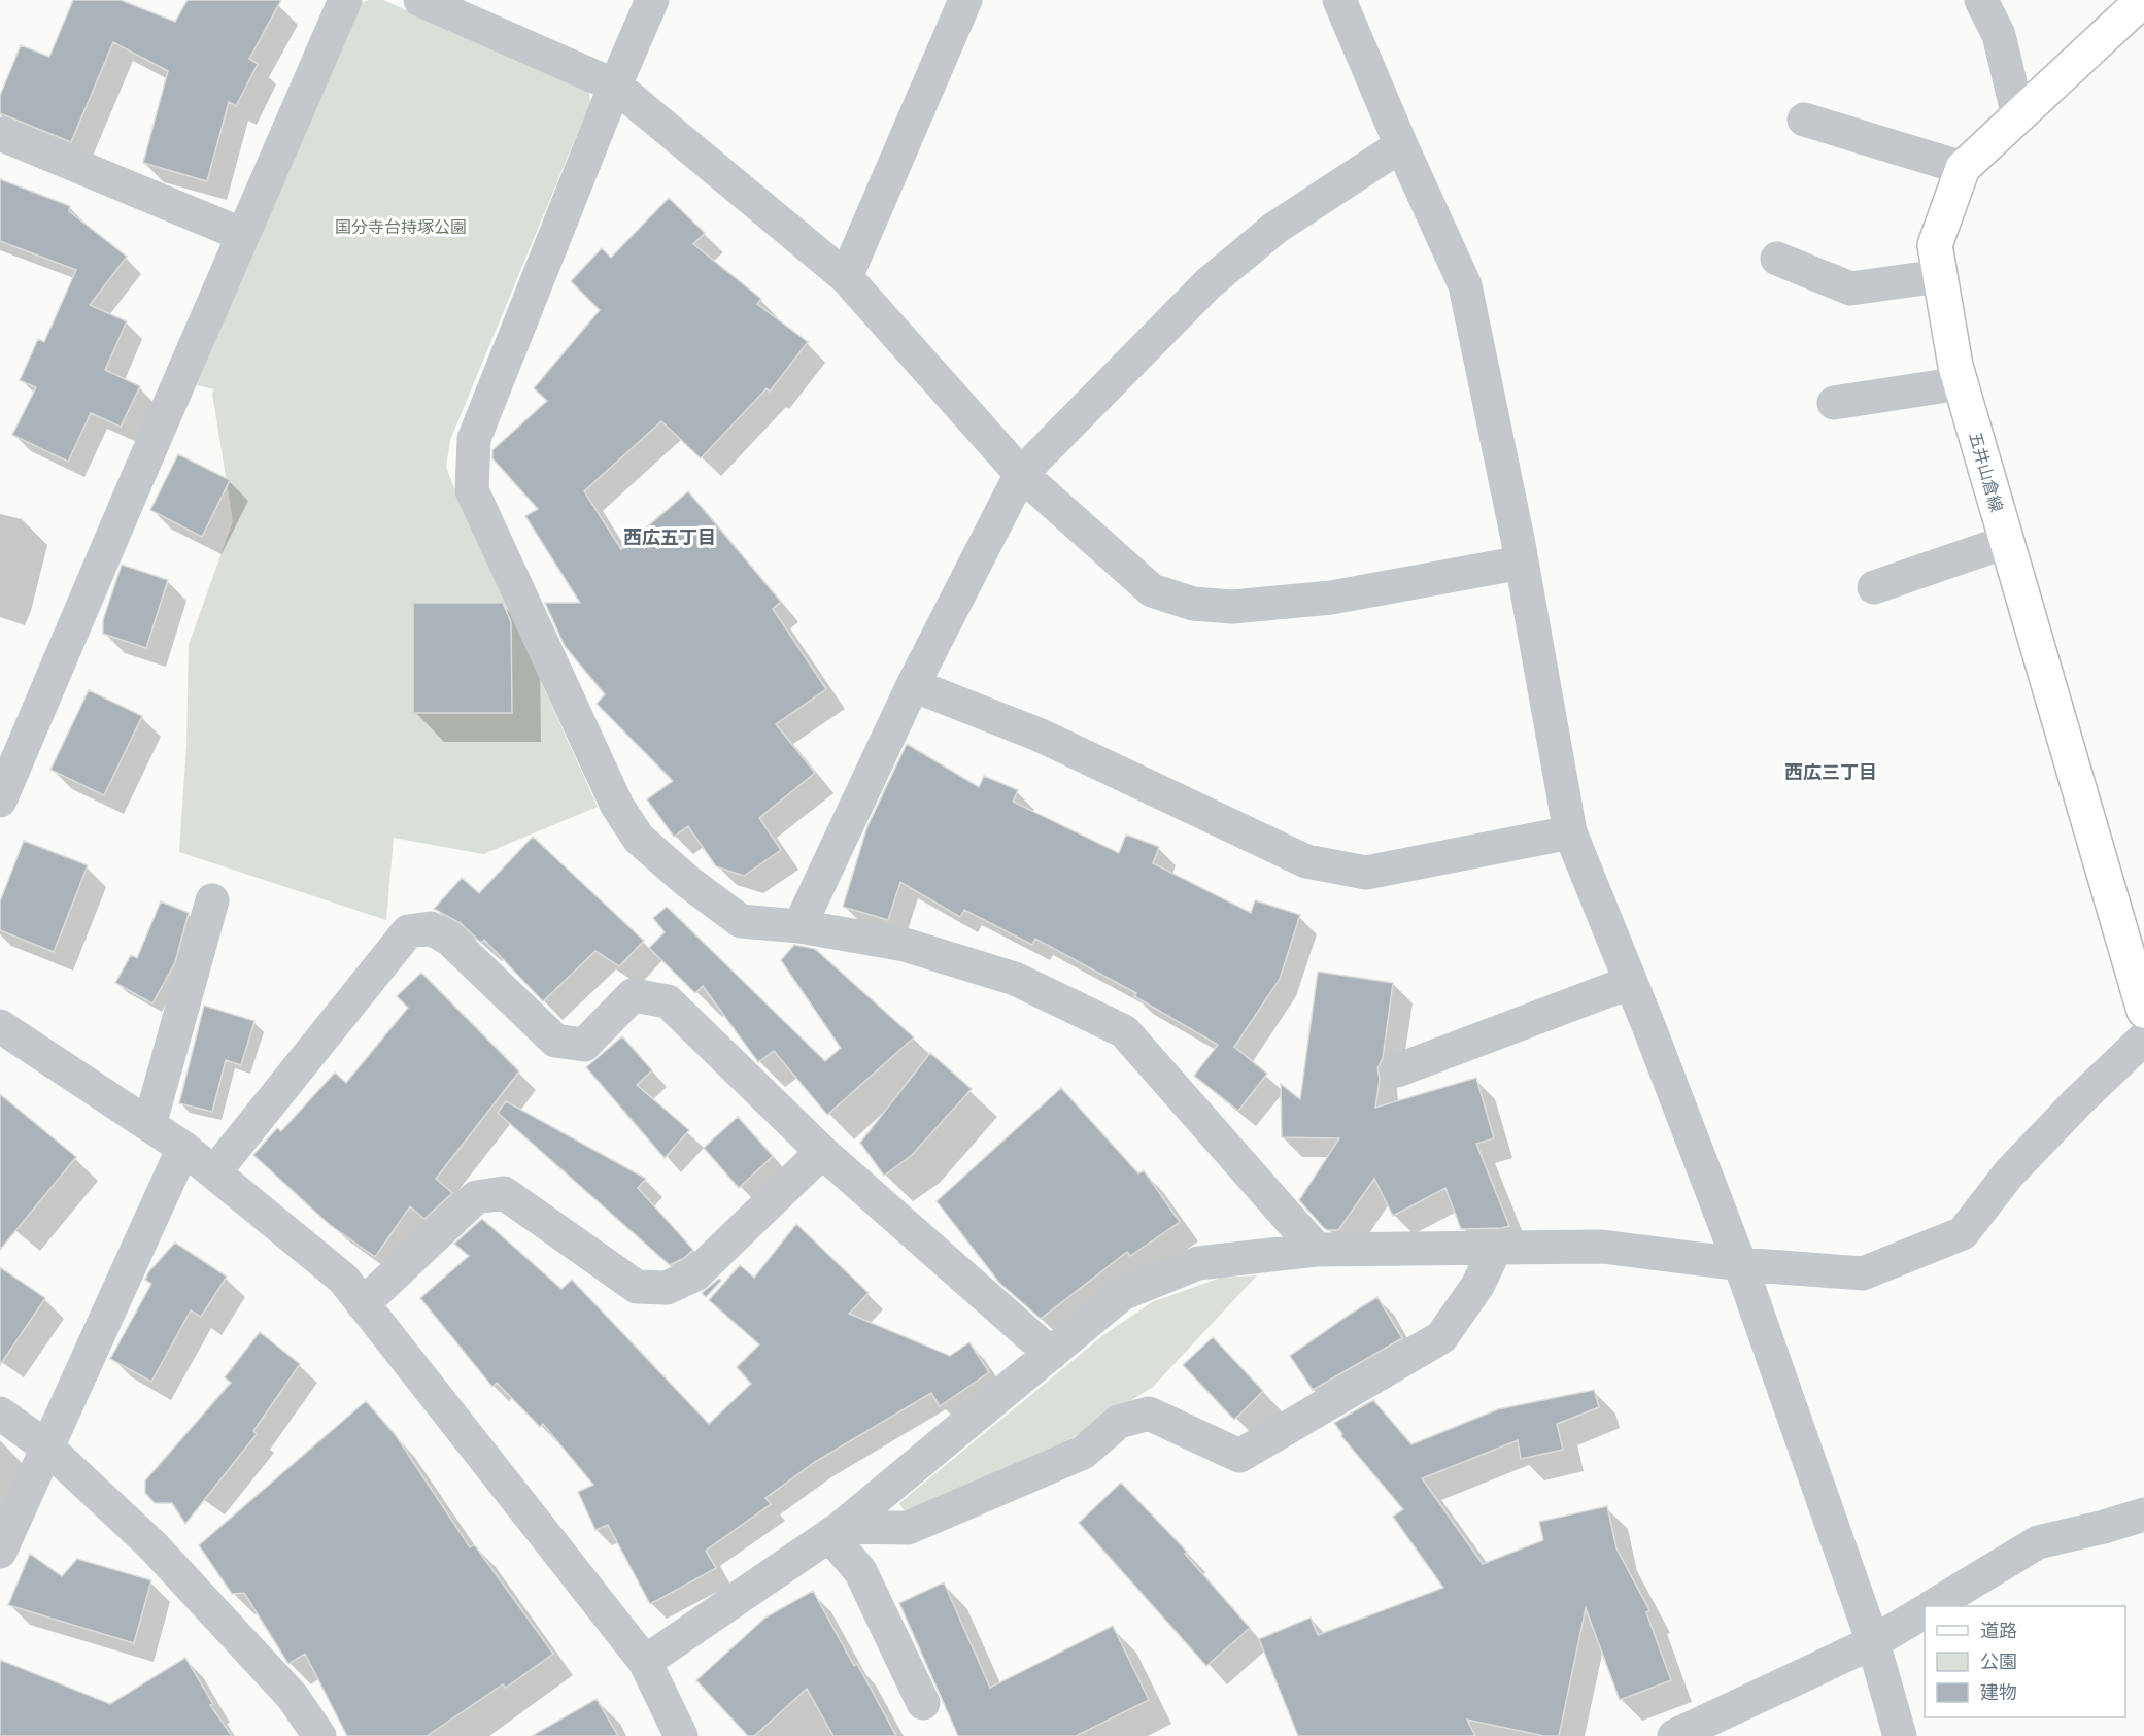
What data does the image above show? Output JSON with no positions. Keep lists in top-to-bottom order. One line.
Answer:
{"streets":{"main road":["五井山倉線"]},"districts":["西広五丁目","西広三丁目"],"parks":["国分寺台持塚公園"],"legend":["道路","公園","建物"]}
